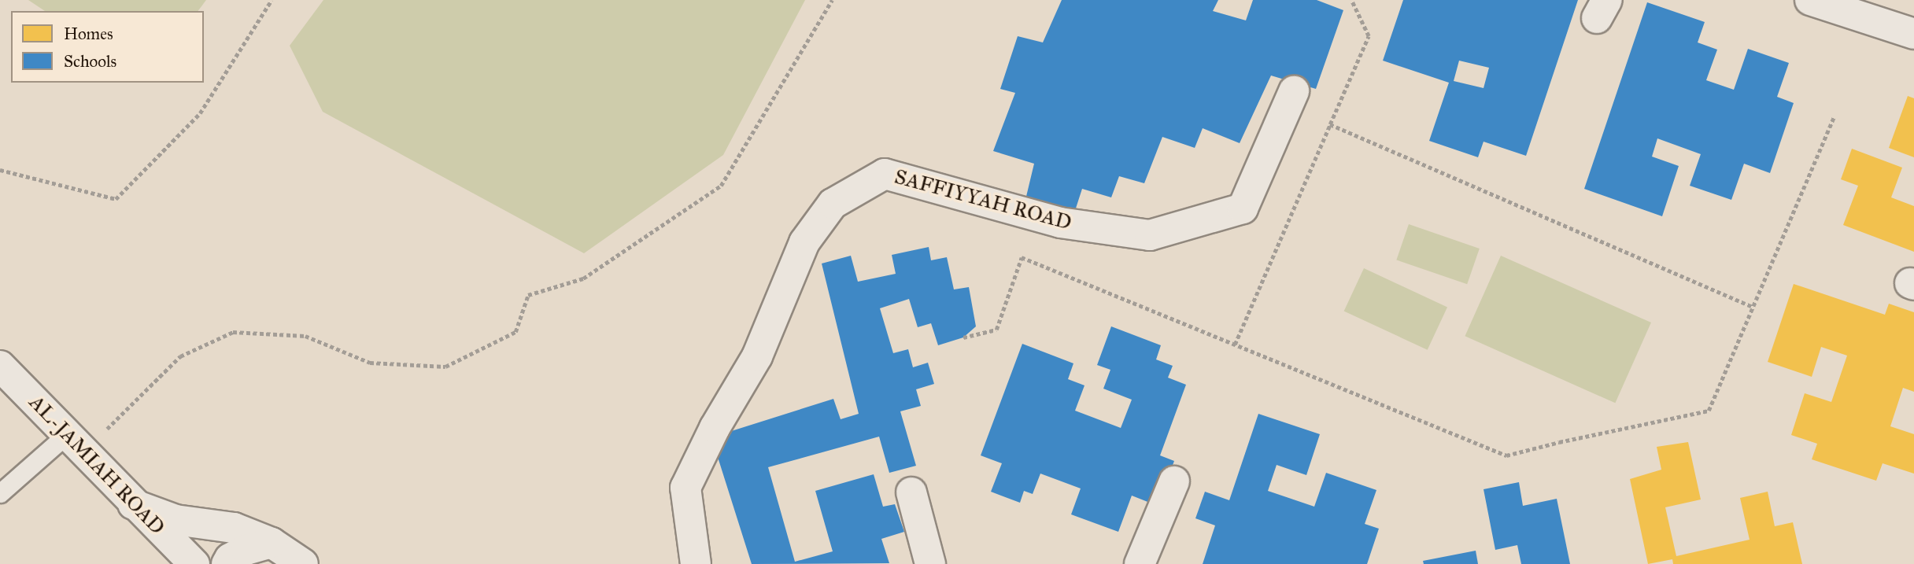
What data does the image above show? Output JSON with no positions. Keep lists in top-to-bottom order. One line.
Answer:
{"streets":{"street":["SAFFIYYAH ROAD","AL-JAMIAH ROAD"]},"legend":["Homes","Schools"]}
